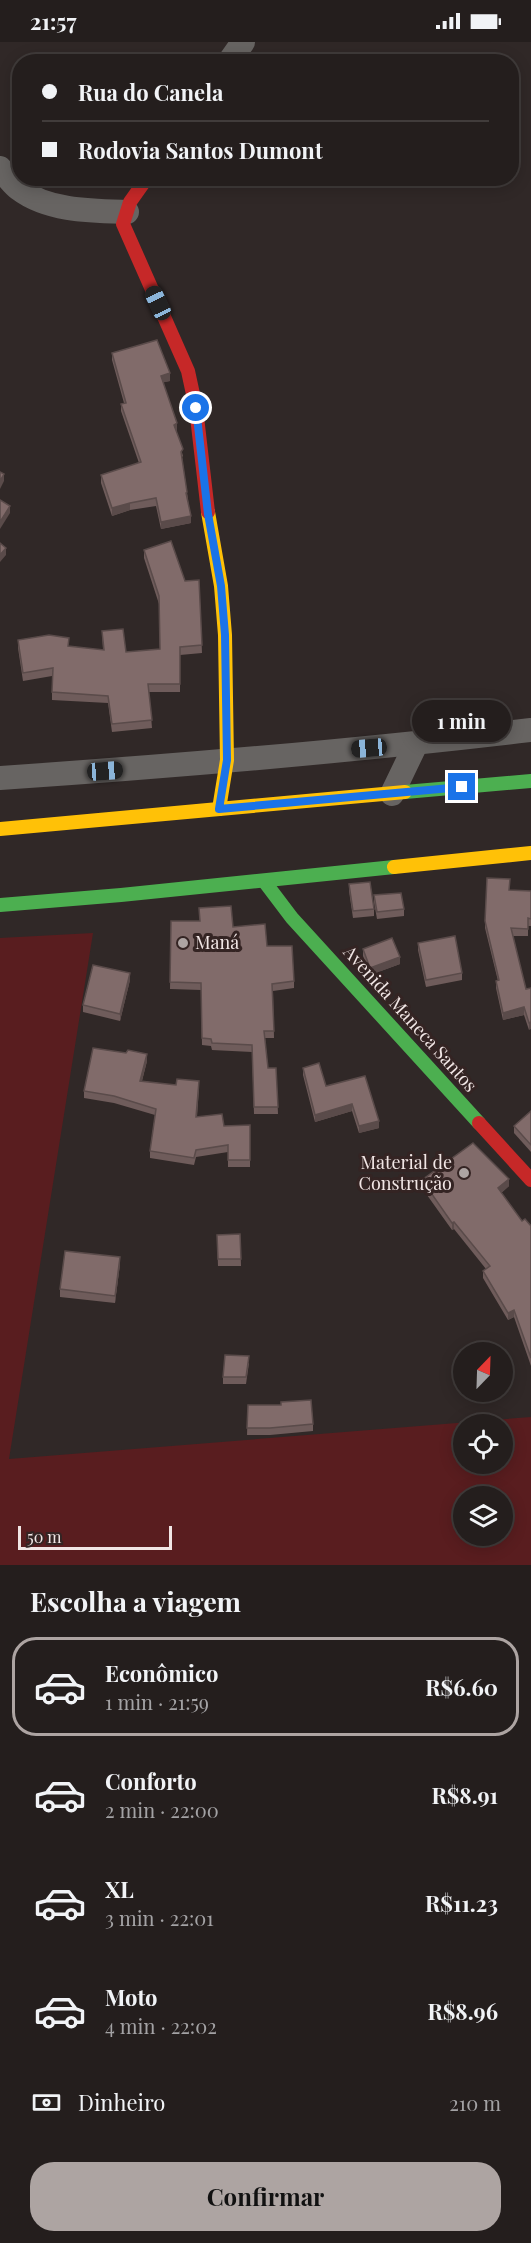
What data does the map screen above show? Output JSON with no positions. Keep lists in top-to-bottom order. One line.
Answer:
{"streets":{"main road":["Avenida Maneca Santos"]},"places":["Maná","Material de Construção"],"scale_bar":"50 m","north":"top right","page":{"status":"21:57","banner":["Rua do Canela","Rodovia Santos Dumont"],"bubble":"1 min","scale":"50 m","heading":"Escolha a viagem","list":[{"name":"Econômico","note":"1 min · 21:59","value":"R$6.60"},{"name":"Conforto","note":"2 min · 22:00","value":"R$8.91"},{"name":"XL","note":"3 min · 22:01","value":"R$11.23"},{"name":"Moto","note":"4 min · 22:02","value":"R$8.96"}],"pay":["Dinheiro","210 m"],"buttons":"Confirmar"}}
